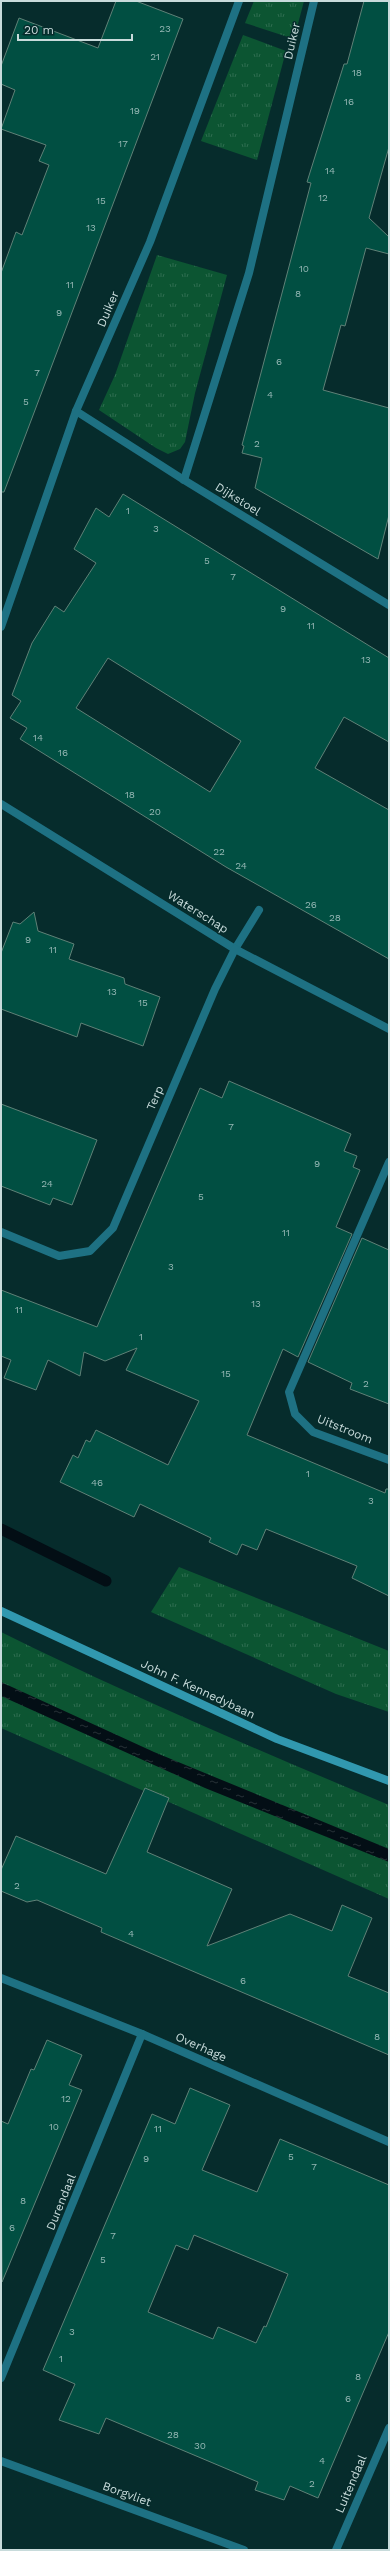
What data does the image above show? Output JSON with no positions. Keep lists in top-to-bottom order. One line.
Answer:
{"streets":{"main road":["John F. Kennedybaan"],"street":["Duiker","Dijkstoel","Waterschap","Terp","Uitstroom","Overhage","Durendaal","Luitendaal","Borgvliet"]},"crossings":[["Duiker","Dijkstoel"],["Waterschap","Terp"],["Overhage","Durendaal"]],"house_numbers":["23","21","18","16","19","17","14","12","15","13","10","11","8","9","6","7","4","5","2","1","3","5","7","9","11","13","14","16","18","20","22","24","26","28","9","11","13","15","7","9","24","5","11","3","13","11","1","15","2","1","46","3","2","4","6","8","12","10","11","5","9","7","8","6","7","5","3","1","8","6","28","30","4","2"],"scale_bar":"20 m"}
